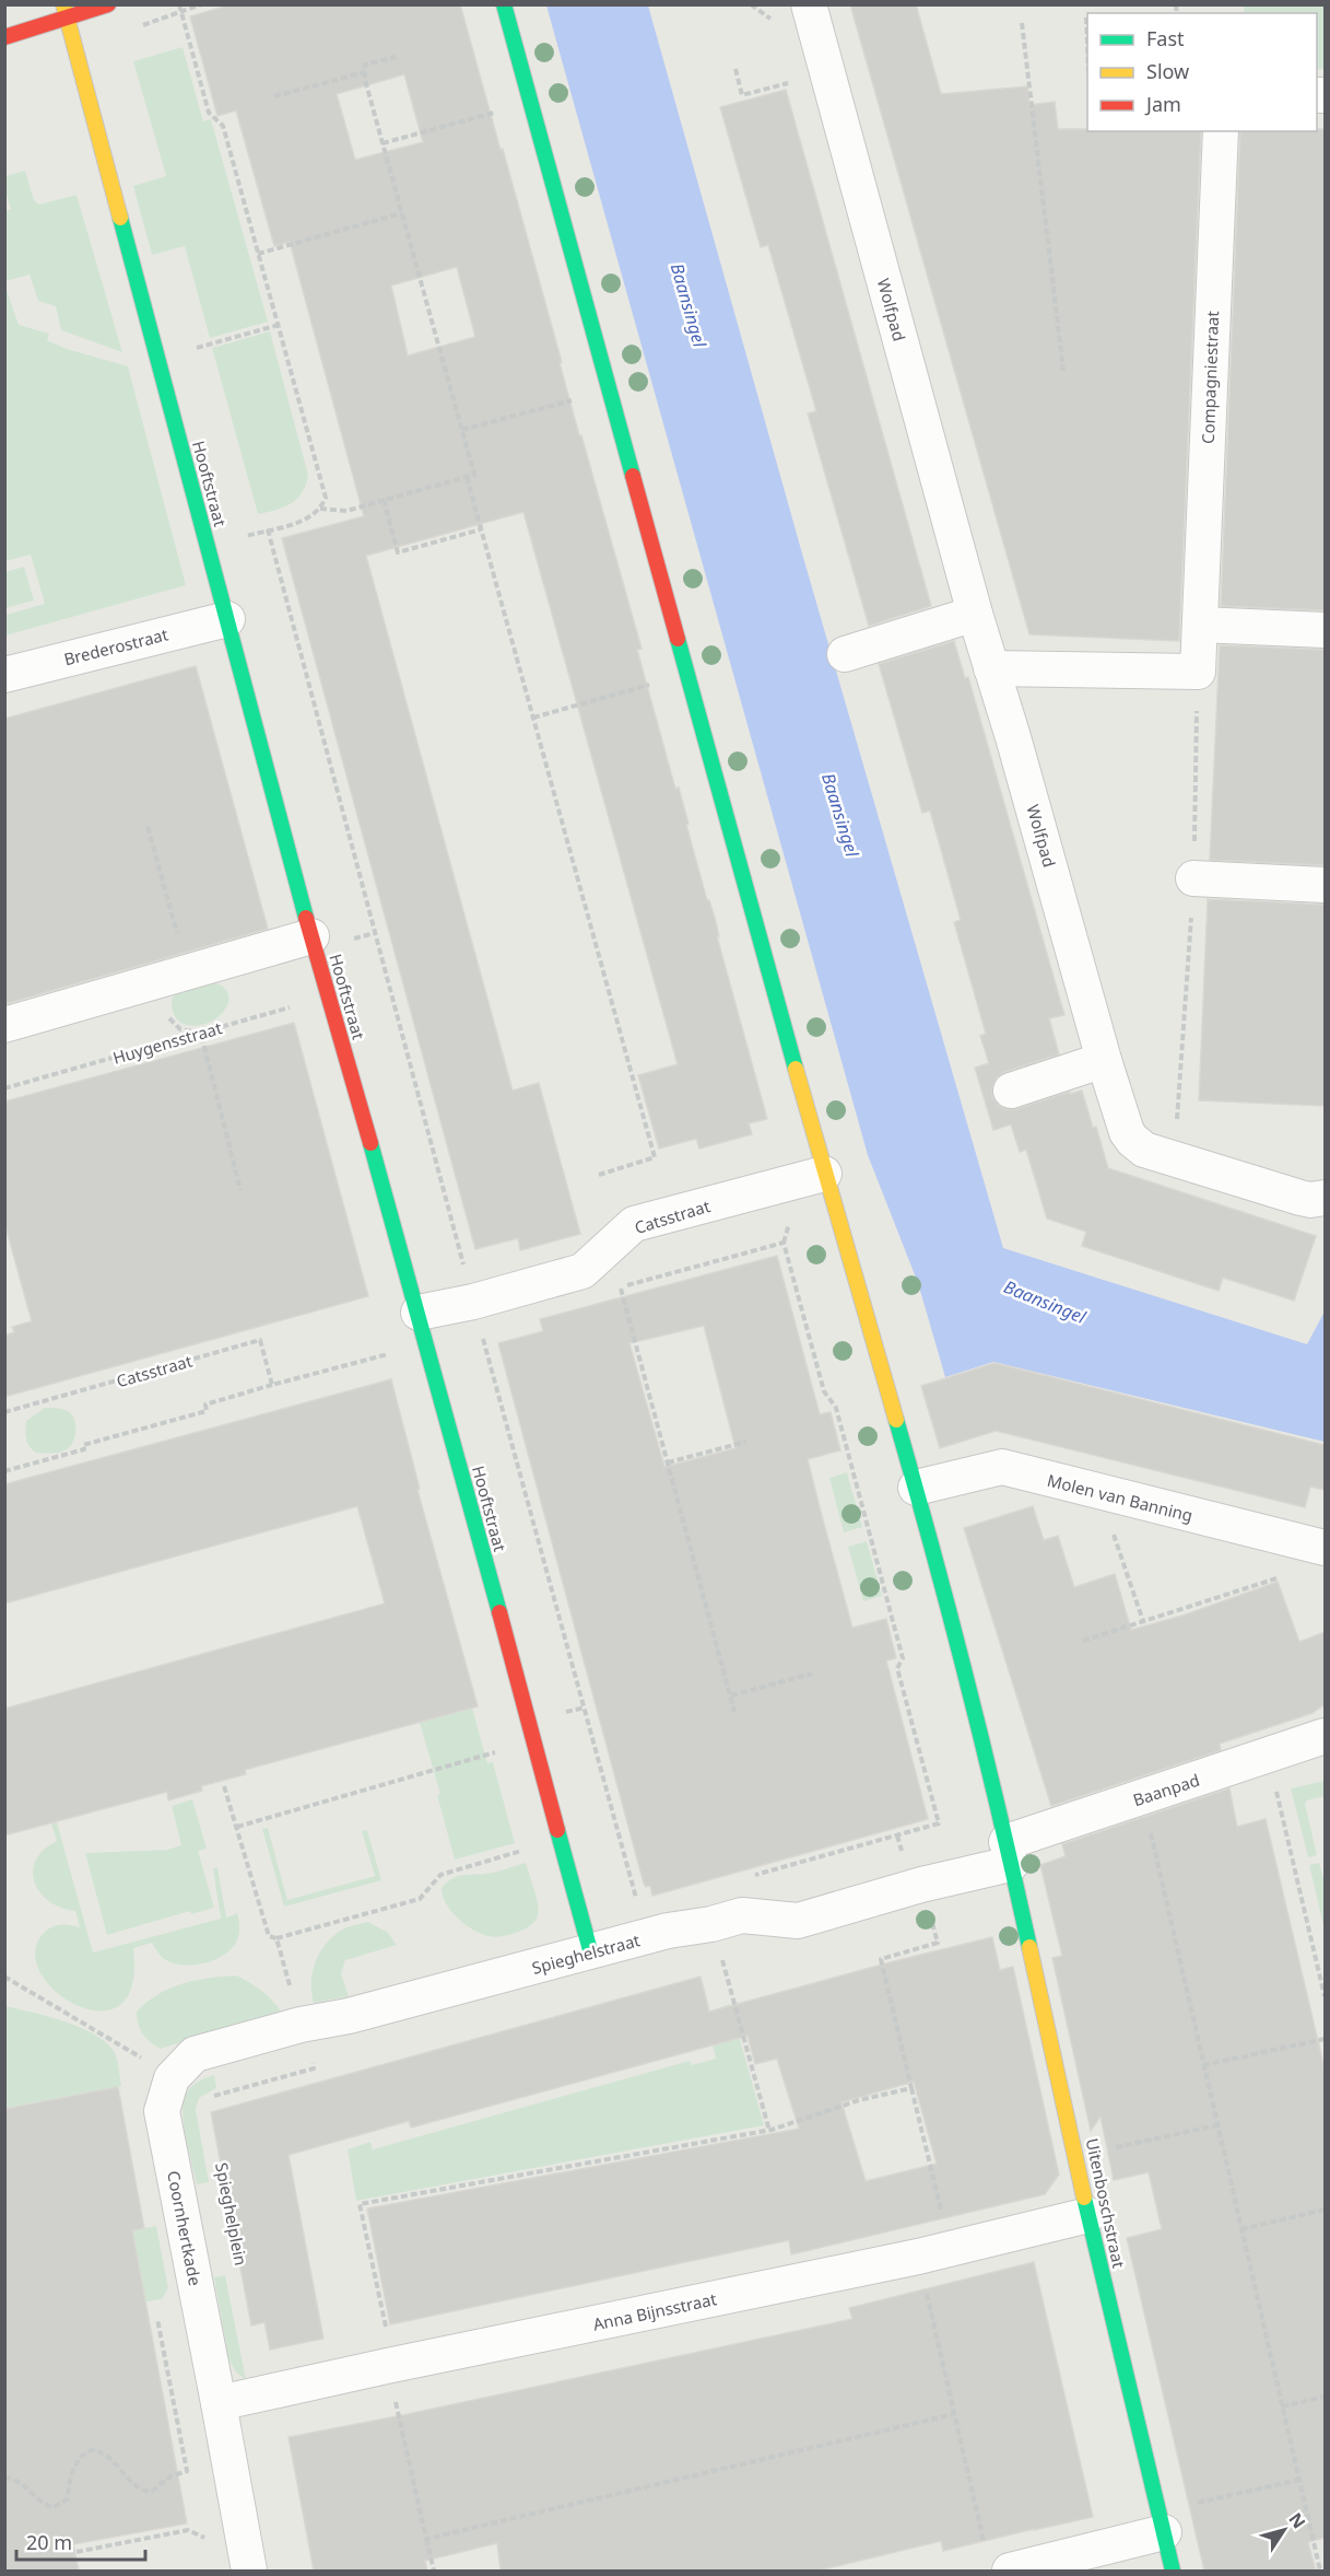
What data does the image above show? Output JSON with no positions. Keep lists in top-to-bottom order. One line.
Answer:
{"streets":{"street":["Wolfpad","Compagniestraat","Hooftstraat","Brederostraat","Catsstraat","Molen van Banning","Baanpad","Spieghelstraat","Uitenboschstraat","Coornhertkade","Anna Bijnsstraat"],"path":["Huygensstraat"]},"crossings":[["Wolfpad","Compagniestraat"],["Hooftstraat","Brederostraat"],["Hooftstraat","Huygensstraat"],["Hooftstraat","Catsstraat"],["Hooftstraat","Spieghelstraat"],["Baanpad","Spieghelstraat"],["Baanpad","Uitenboschstraat"],["Spieghelstraat","Uitenboschstraat"],["Spieghelstraat","Coornhertkade"],["Uitenboschstraat","Anna Bijnsstraat"],["Coornhertkade","Anna Bijnsstraat"]],"water":["Baansingel"],"legend":["Fast","Slow","Jam"],"scale_bar":"20 m","north":"top right"}
